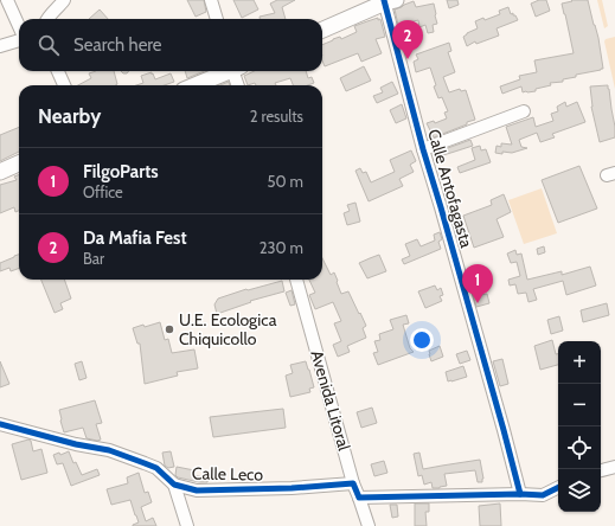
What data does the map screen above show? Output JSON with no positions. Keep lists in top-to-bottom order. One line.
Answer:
{"streets":{"street":["Calle Antofagasta","Avenida Litoral","Calle Leco"]},"crossings":[["Avenida Litoral","Calle Leco"]],"places":["U.E. Ecologica Chiquicollo"],"page":{"search":"Search here","pins":["2","1"],"heading":["Nearby","2 results"],"list":[{"mark":"1","name":"FilgoParts","note":"Office","value":"50 m"},{"mark":"2","name":"Da Mafia Fest","note":"Bar","value":"230 m"}],"map_buttons":["+","−"]}}
